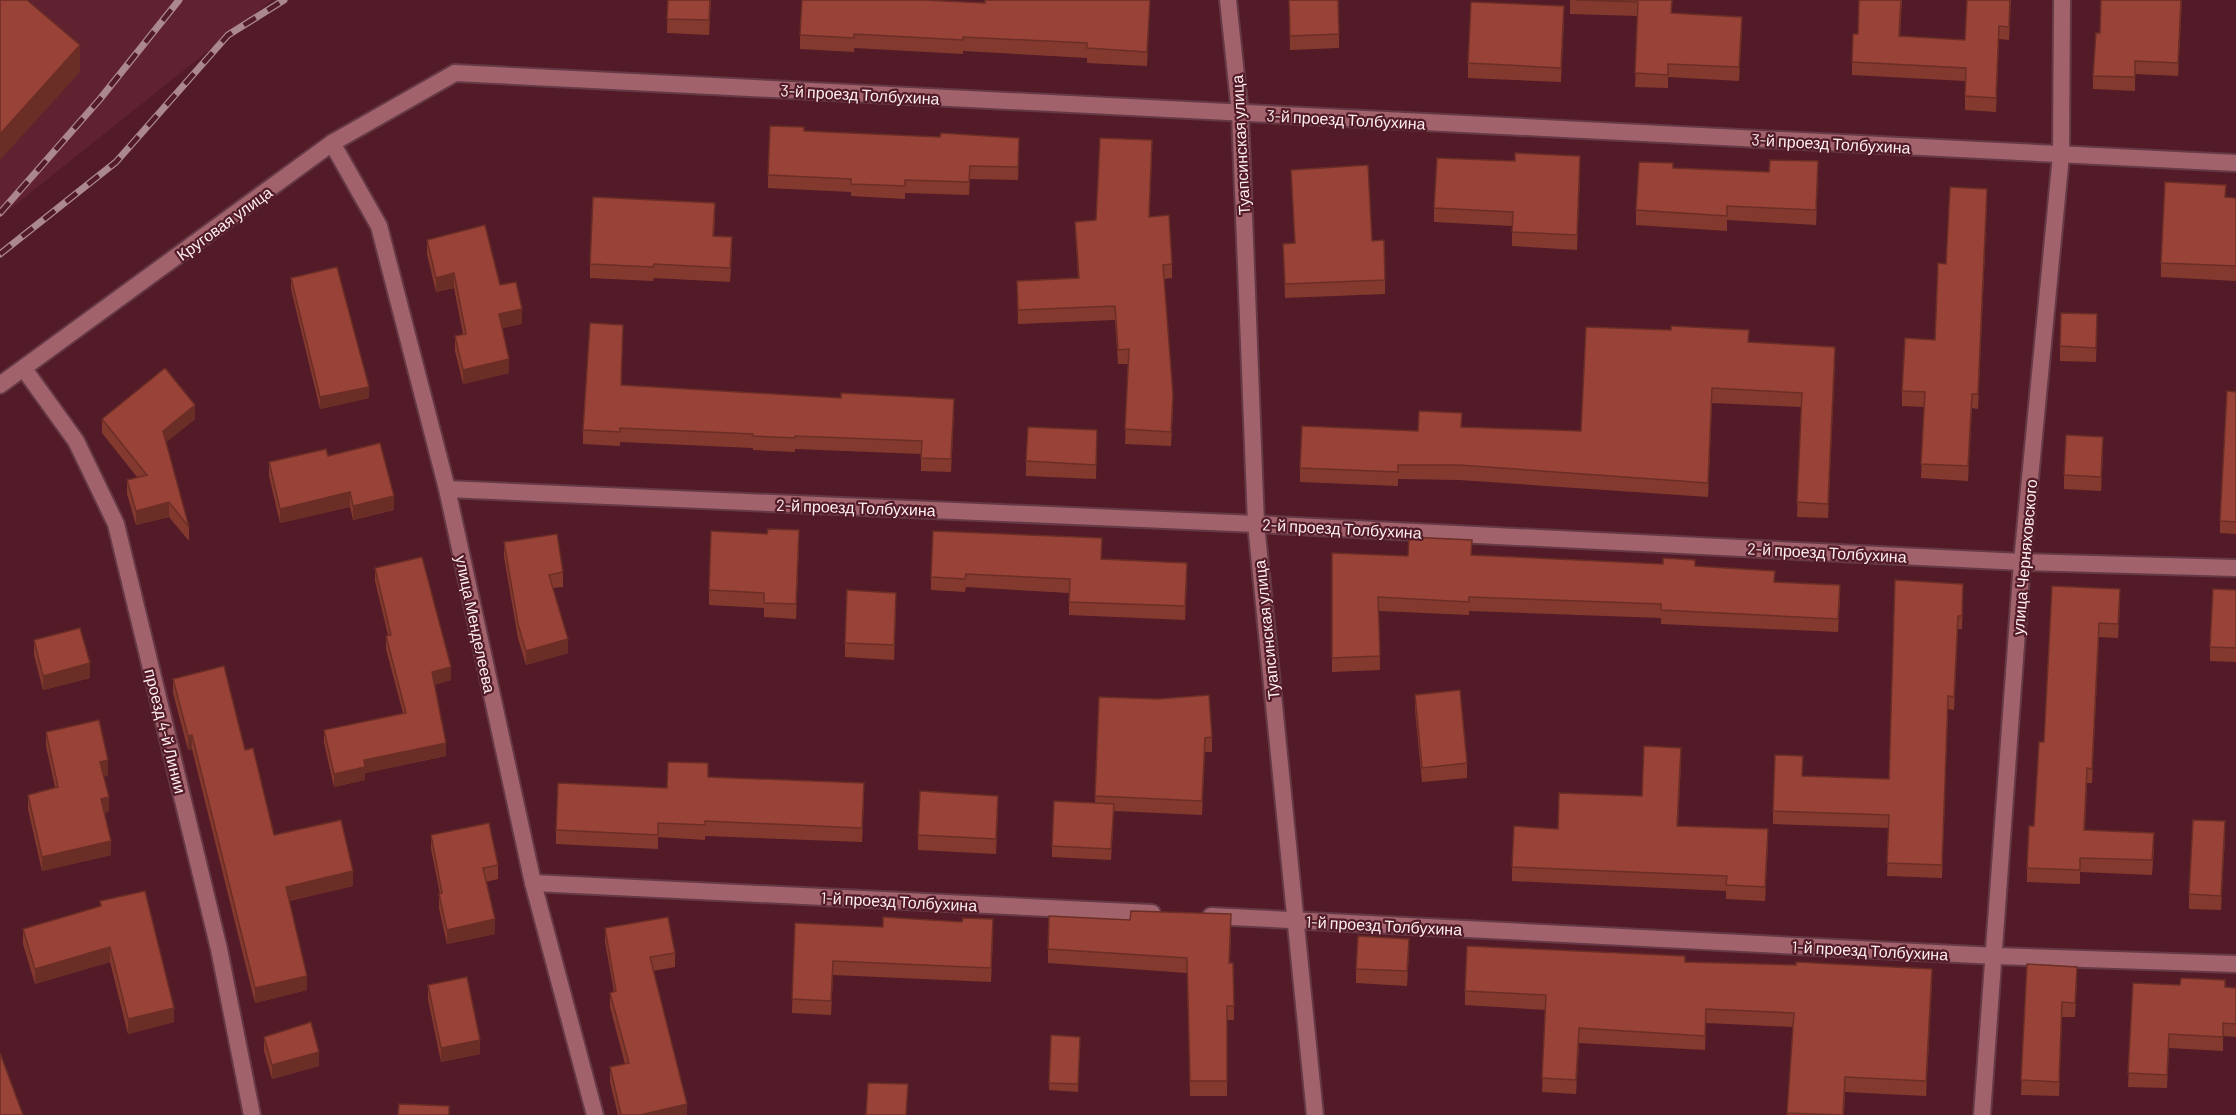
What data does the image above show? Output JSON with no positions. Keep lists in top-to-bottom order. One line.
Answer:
{"streets":{"street":["3-й проезд Толбухина","Туапсинская улица","Круговая улица","2-й проезд Толбухина","улица Черняховского","улица Менделеева","проезд 4-й Линии","1-й проезд Толбухина"]},"crossings":[["3-й проезд Толбухина","Туапсинская улица"],["3-й проезд Толбухина","Круговая улица"],["3-й проезд Толбухина","улица Черняховского"],["Туапсинская улица","2-й проезд Толбухина"],["Туапсинская улица","1-й проезд Толбухина"],["Круговая улица","улица Менделеева"],["Круговая улица","проезд 4-й Линии"],["2-й проезд Толбухина","улица Черняховского"],["2-й проезд Толбухина","улица Менделеева"],["улица Черняховского","1-й проезд Толбухина"],["улица Менделеева","1-й проезд Толбухина"]]}
